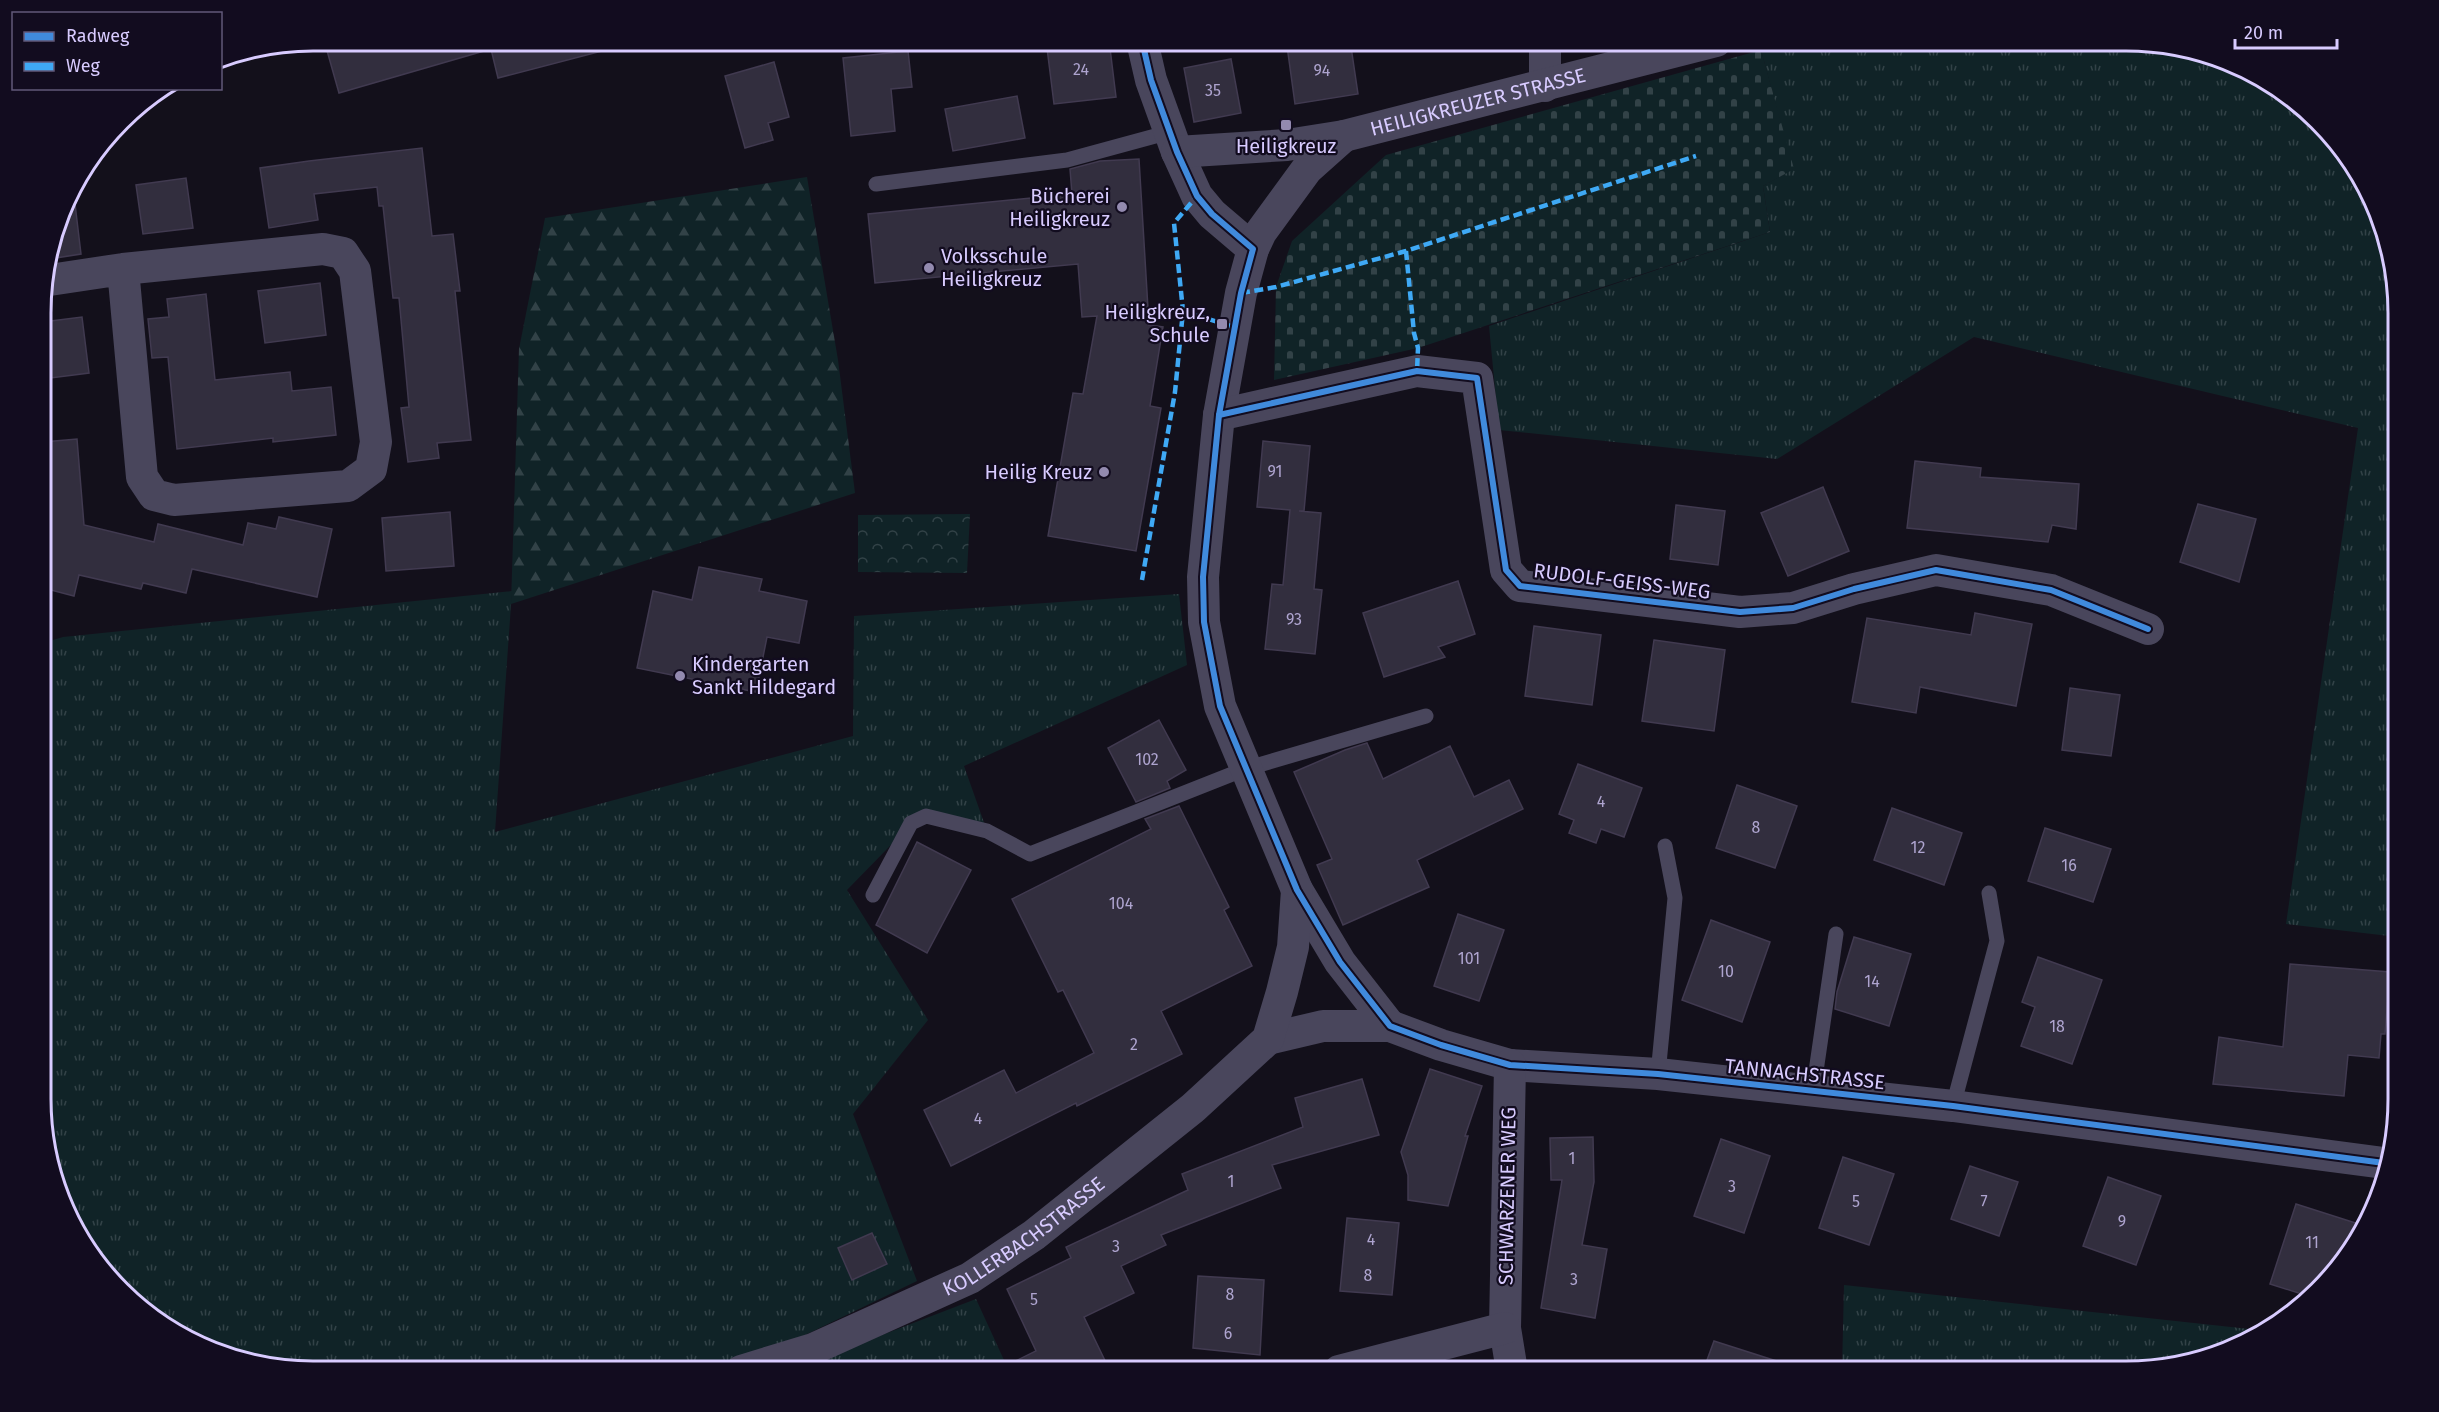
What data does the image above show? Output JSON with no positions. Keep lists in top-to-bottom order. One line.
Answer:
{"streets":{"street":["HEILIGKREUZER STRASSE","RUDOLF-GEISS-WEG","TANNACHSTRASSE","SCHWARZENER WEG","KOLLERBACHSTRASSE"]},"crossings":[["HEILIGKREUZER STRASSE","RUDOLF-GEISS-WEG"],["HEILIGKREUZER STRASSE","TANNACHSTRASSE"],["HEILIGKREUZER STRASSE","KOLLERBACHSTRASSE"],["TANNACHSTRASSE","SCHWARZENER WEG"],["TANNACHSTRASSE","KOLLERBACHSTRASSE"]],"places":{"transit":["Heiligkreuz","Heiligkreuz, Schule"],"other":["Bücherei Heiligkreuz","Volksschule Heiligkreuz","Heilig Kreuz","Kindergarten Sankt Hildegard"]},"house_numbers":["24","94","35","91","93","102","4","8","12","16","104","101","10","14","18","2","4","1","1","3","5","7","9","4","11","3","8","3","8","5","6"],"legend":["Radweg","Weg"],"scale_bar":"20 m"}
